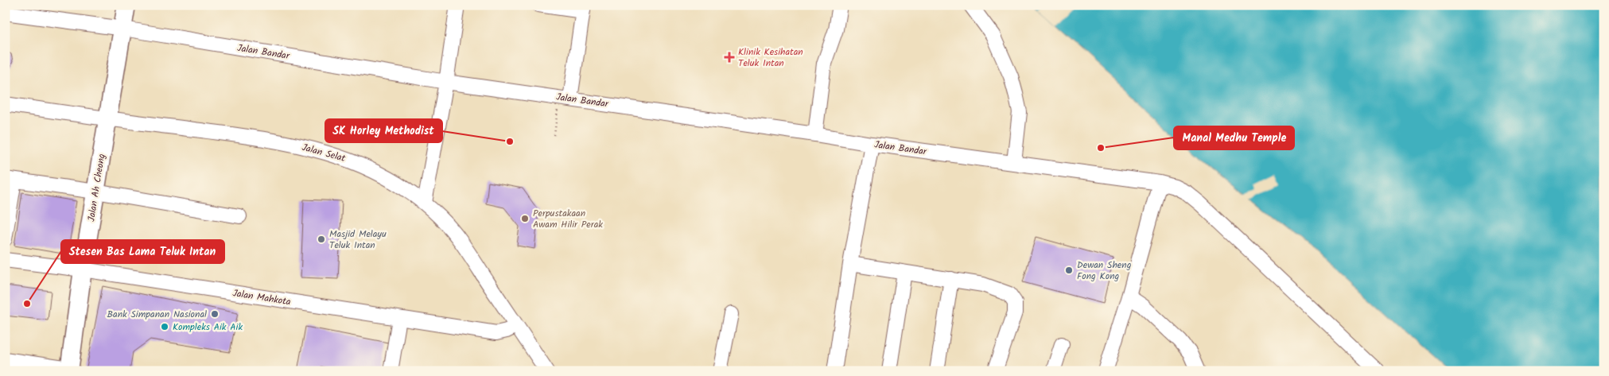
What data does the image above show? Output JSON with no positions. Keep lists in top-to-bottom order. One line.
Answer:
{"streets":{"main road":["Jalan Ah Cheong"],"street":["Jalan Bandar","Jalan Selat","Jalan Mahkota"]},"crossings":[["Jalan Bandar","Jalan Ah Cheong"],["Jalan Selat","Jalan Ah Cheong"],["Jalan Selat","Jalan Mahkota"],["Jalan Ah Cheong","Jalan Mahkota"]],"places":{"health":["Klinik Kesihatan Teluk Intan"],"other":["SK Horley Methodist","Manal Medhu Temple","Perpustakaan Awam Hilir Perak","Masjid Melayu Teluk Intan","Dewan Sheng Fong Kong","Stesen Bas Lama Teluk Intan","Bank Simpanan Nasional","Kompleks Aik Aik"]}}
